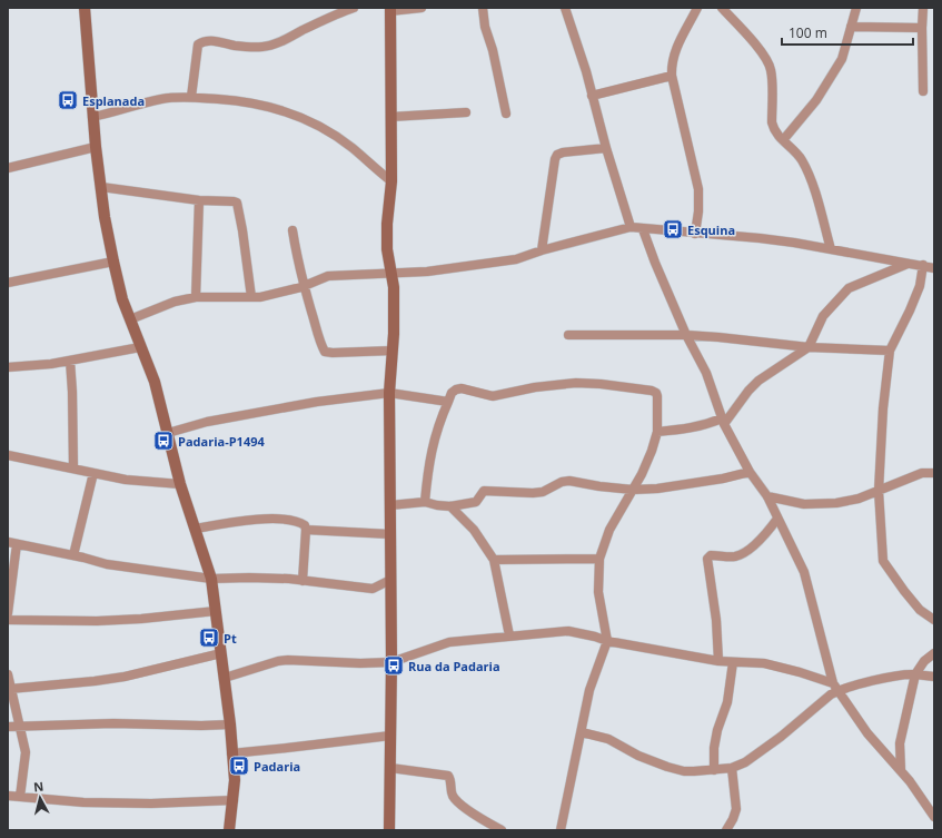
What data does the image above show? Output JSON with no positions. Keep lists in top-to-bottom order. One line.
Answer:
{"places":{"bus stop":["Esplanada","Esquina","Padaria-P1494","Pt","Rua da Padaria","Padaria"]},"scale_bar":"100 m","north":"top"}
